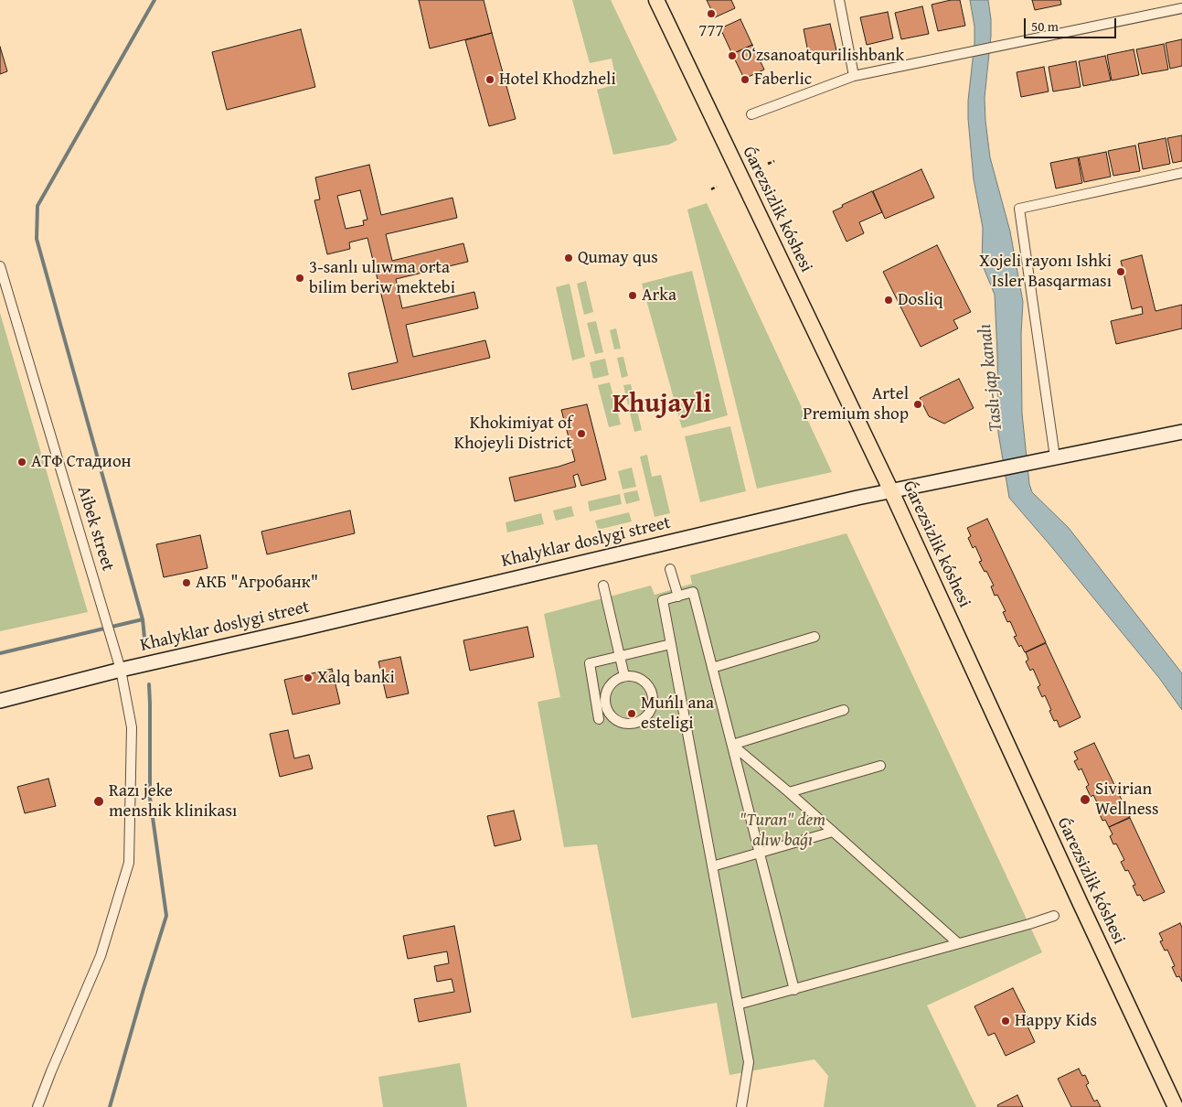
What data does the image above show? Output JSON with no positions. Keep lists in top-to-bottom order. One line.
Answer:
{"streets":{"main road":["Ǵarezsizlik kóshesi"],"street":["Aibek street","Khalyklar doslygi street"]},"crossings":[["Ǵarezsizlik kóshesi","Khalyklar doslygi street"],["Aibek street","Khalyklar doslygi street"]],"districts":["Khujayli"],"water":["Taslı-jap kanalı"],"parks":["\"Turan\" dem alıw baǵı"],"places":["777","Oʻzsanoatqurilishbank","Hotel Khodzheli","Faberlic","Qumay qus","Xojeli rayonı Ishki Isler Basqarması","3-sanlı ulıwma orta bilim beriw mektebi","Arka","Dosliq","Artel Premium shop","Khokimiyat of Khojeyli District","АТФ Стадион","АКБ \"Агробанк\"","Xalq banki","Muńlı ana esteligi","Sivirian Wellness","Razı jeke menshik klinikası","Happy Kids"],"scale_bar":"50 m"}
